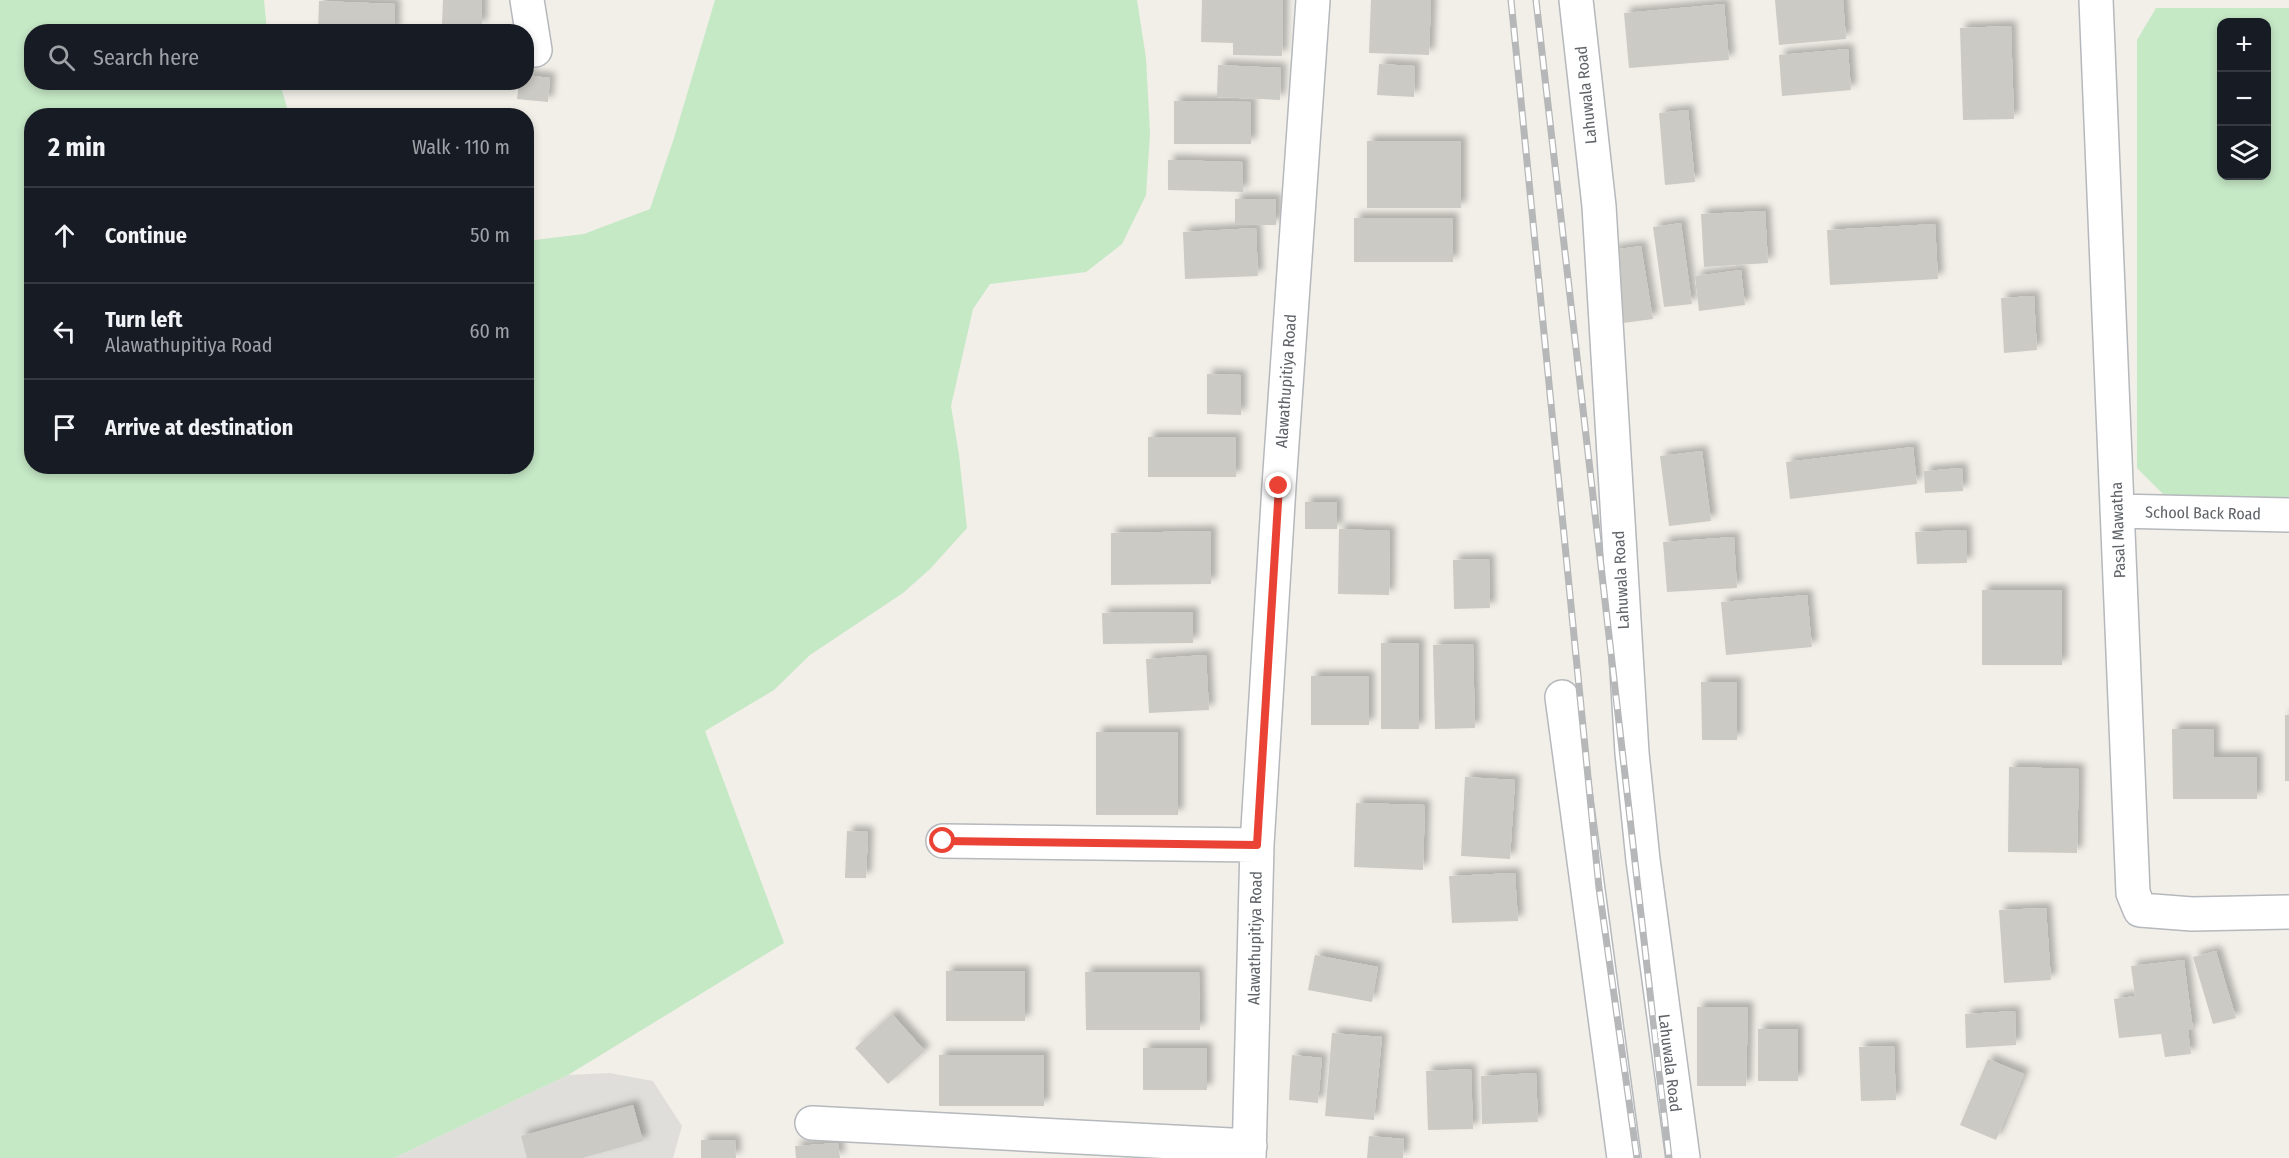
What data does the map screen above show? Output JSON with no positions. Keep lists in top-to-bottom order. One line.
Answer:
{"streets":{"street":["Lahuwala Road","Alawathupitiya Road","School Back Road","Pasal Mawatha"]},"crossings":[["School Back Road","Pasal Mawatha"]],"page":{"map_buttons":["+","−"],"search":"Search here","heading":["2 min","Walk · 110 m"],"list":[["Continue","50 m"],["Turn left","Alawathupitiya Road","60 m"],"Arrive at destination"]}}
